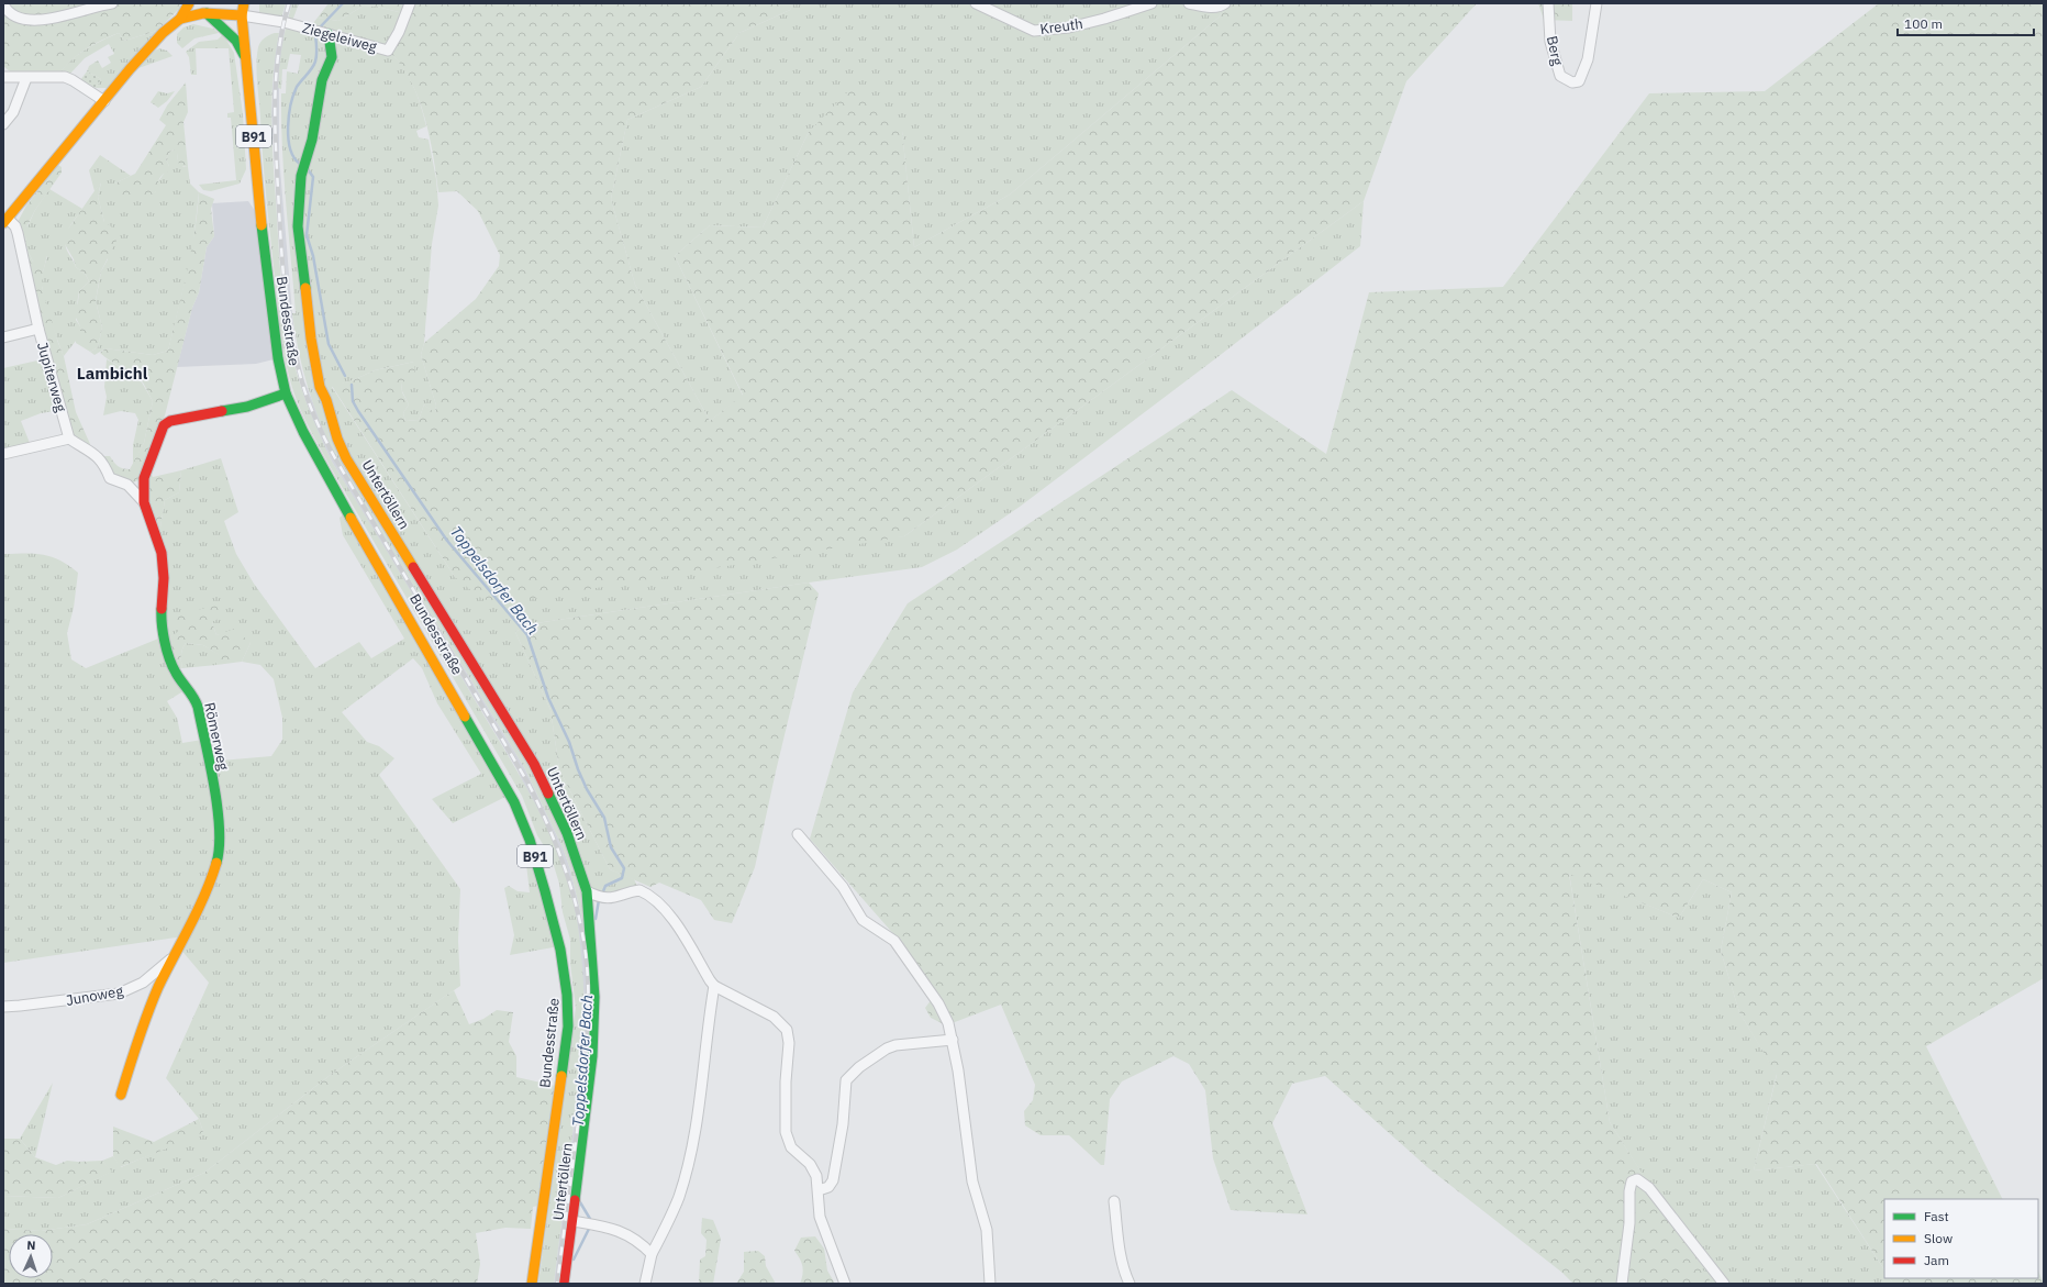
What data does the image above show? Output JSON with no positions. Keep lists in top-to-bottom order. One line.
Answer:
{"streets":{"street":["Kreuth","Ziegeleiweg","Berg","B91","Bundesstraße","Jupiterweg","Untertöllern","Römerweg","Junoweg"]},"crossings":[["Ziegeleiweg","Bundesstraße"],["Ziegeleiweg","Untertöllern"],["Bundesstraße","Römerweg"],["Römerweg","Junoweg"]],"districts":["Lambichl"],"water":["Toppelsdorfer Bach"],"legend":["Fast","Slow","Jam"],"scale_bar":"100 m","north":"top"}
